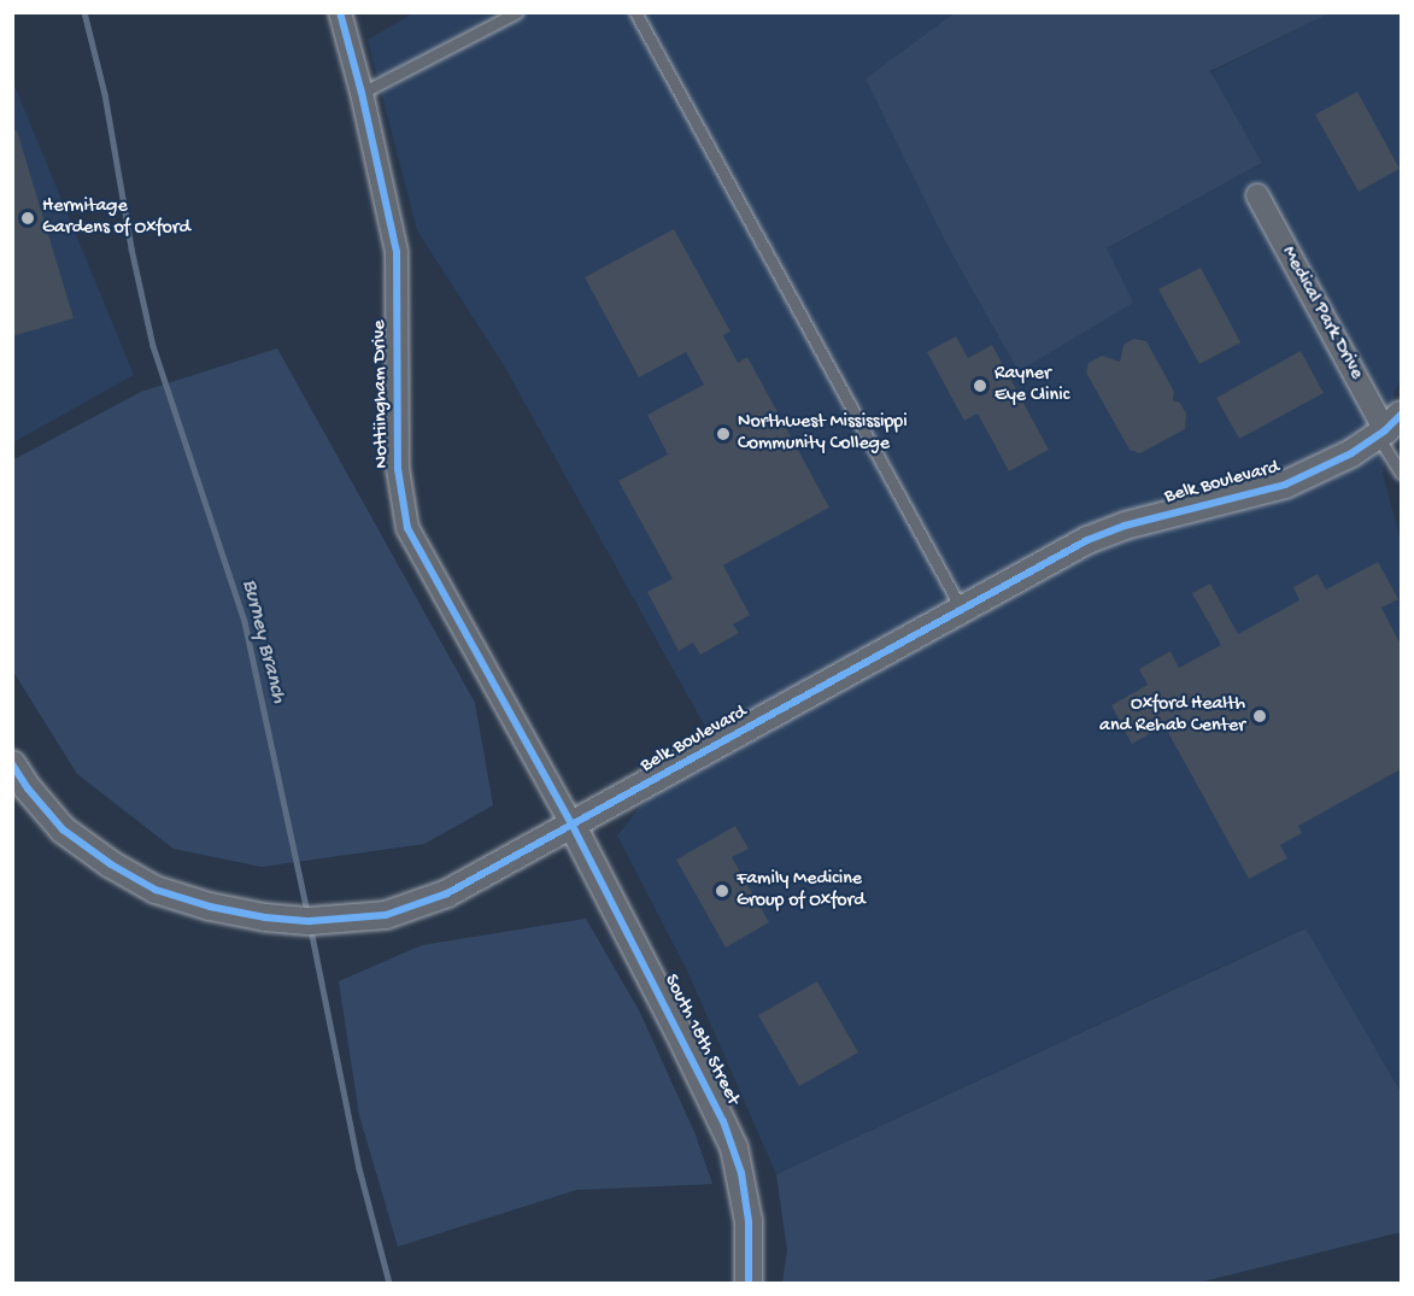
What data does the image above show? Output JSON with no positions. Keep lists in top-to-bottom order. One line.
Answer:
{"streets":{"street":["Medical Park Drive","Nottiingham Drive","Belk Boulevard","South 18th Street"]},"crossings":[["Medical Park Drive","Belk Boulevard"],["Nottiingham Drive","Belk Boulevard"],["Nottiingham Drive","South 18th Street"],["Belk Boulevard","South 18th Street"]],"water":["Burney Branch"],"places":["Hermitage Gardens of Oxford","Rayner Eye Clinic","Northwest Mississippi Community College","Oxford Health and Rehab Center","Family Medicine Group of Oxford"]}
